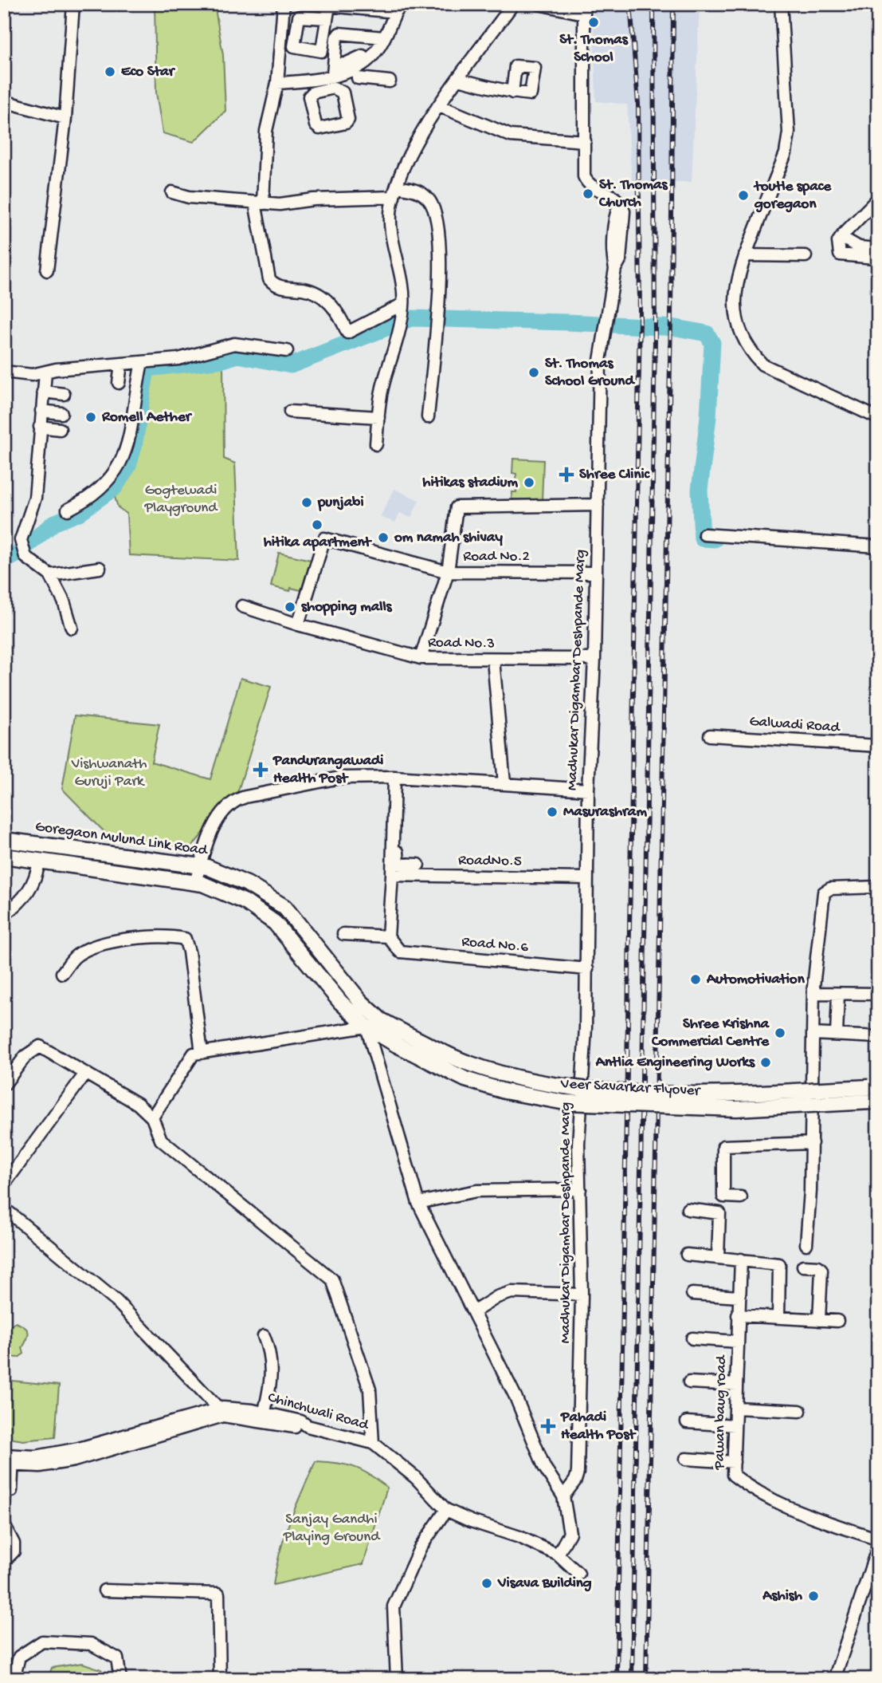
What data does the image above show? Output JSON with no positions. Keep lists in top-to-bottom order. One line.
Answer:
{"streets":{"main road":["Goregaon Mulund Link Road","Veer Savarkar Flyover"],"street":["Road No.2","Road No.3","Madhukar Digambar Deshpande Marg","Galwadi Road","RoadNo.5","Road No.6","Chinchwali Road","Pawan baug road"]},"crossings":[["Road No.2","Road No.3"],["Road No.2","Madhukar Digambar Deshpande Marg"],["Road No.3","Madhukar Digambar Deshpande Marg"],["Madhukar Digambar Deshpande Marg","RoadNo.5"],["Madhukar Digambar Deshpande Marg","Road No.6"],["Goregaon Mulund Link Road","Veer Savarkar Flyover"]],"parks":["Gogtewadi Playground","Vishwanath Guruji Park","Sanjay Gandhi Playing Ground"],"places":{"other":["St. Thomas School","Eco Star","St. Thomas Church","toutle space goregaon","St. Thomas School Ground","Romell Aether","hitikas stadium","punjabi","hitika apartment","om namah shivay","shopping malls","Masurashram","Automotivation","Shree Krishna Commercial Centre","Antlia Engineering Works","Visava Building","Ashish"],"health":["Shree Clinic","Pandurangawadi Health Post","Pahadi Health Post"]}}
